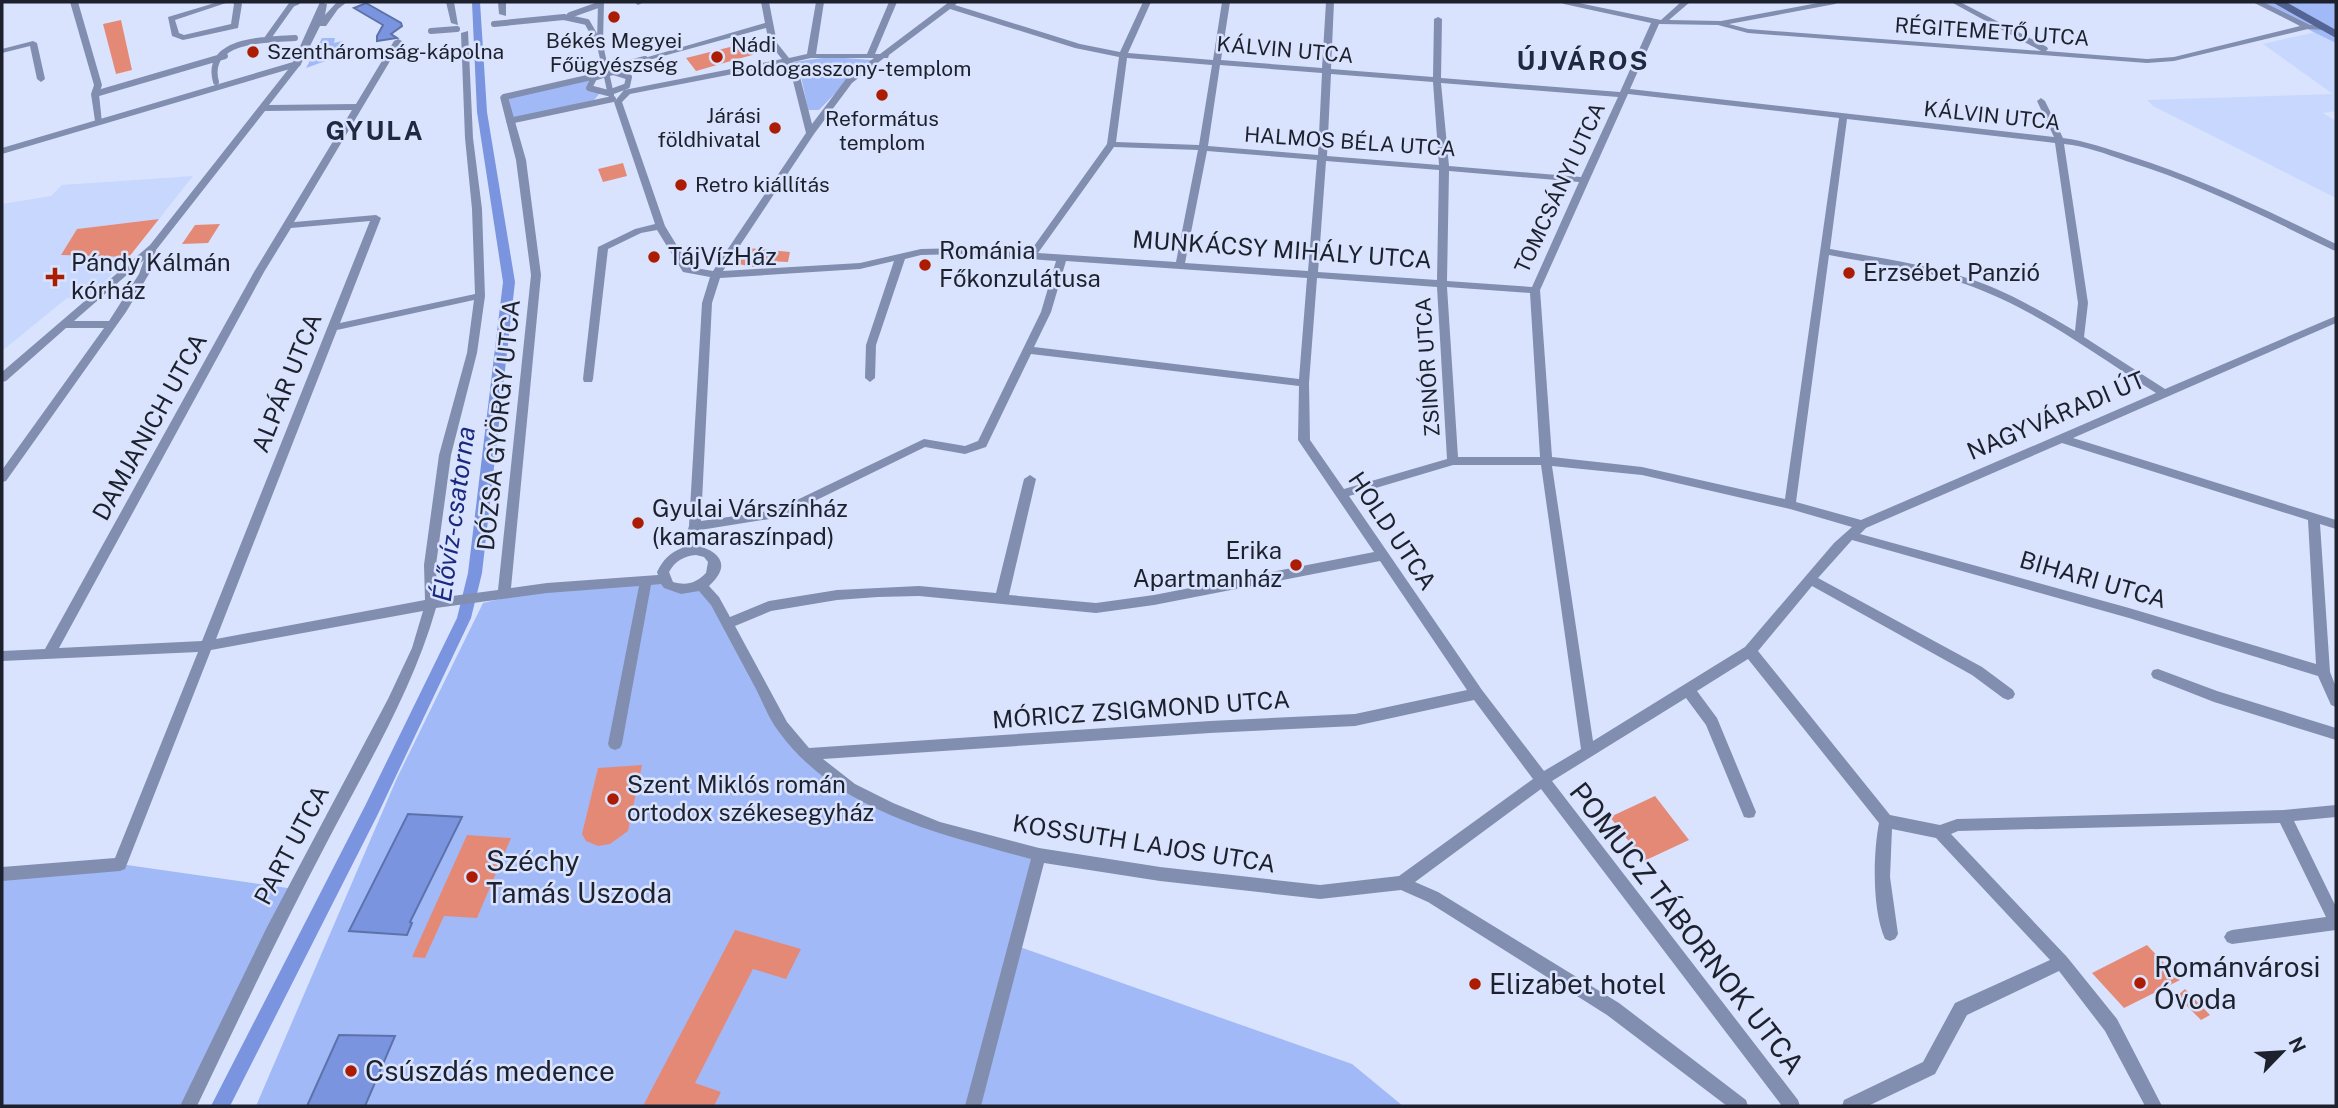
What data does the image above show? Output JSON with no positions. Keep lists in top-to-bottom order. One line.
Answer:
{"streets":{"street":["RÉGITEMETŐ UTCA","KÁLVIN UTCA","HALMOS BÉLA UTCA","TOMCSÁNYI UTCA","MUNKÁCSY MIHÁLY UTCA","ZSINÓR UTCA","ALPÁR UTCA","NAGYVÁRADI ÚT","DÓZSA GYÖRGY UTCA","DAMJANICH UTCA","HOLD UTCA","BIHARI UTCA","MÓRICZ ZSIGMOND UTCA","KOSSUTH LAJOS UTCA","PART UTCA","POMUCZ TÁBORNOK UTCA"]},"crossings":[["RÉGITEMETŐ UTCA","TOMCSÁNYI UTCA"],["KÁLVIN UTCA","TOMCSÁNYI UTCA"],["KÁLVIN UTCA","ZSINÓR UTCA"],["KÁLVIN UTCA","HOLD UTCA"],["HALMOS BÉLA UTCA","TOMCSÁNYI UTCA"],["HALMOS BÉLA UTCA","ZSINÓR UTCA"],["HALMOS BÉLA UTCA","HOLD UTCA"],["TOMCSÁNYI UTCA","MUNKÁCSY MIHÁLY UTCA"],["TOMCSÁNYI UTCA","NAGYVÁRADI ÚT"],["MUNKÁCSY MIHÁLY UTCA","ZSINÓR UTCA"],["MUNKÁCSY MIHÁLY UTCA","HOLD UTCA"],["ALPÁR UTCA","DÓZSA GYÖRGY UTCA"],["ALPÁR UTCA","DAMJANICH UTCA"],["NAGYVÁRADI ÚT","HOLD UTCA"],["NAGYVÁRADI ÚT","BIHARI UTCA"],["NAGYVÁRADI ÚT","KOSSUTH LAJOS UTCA"],["NAGYVÁRADI ÚT","POMUCZ TÁBORNOK UTCA"],["DÓZSA GYÖRGY UTCA","PART UTCA"],["HOLD UTCA","MÓRICZ ZSIGMOND UTCA"],["HOLD UTCA","POMUCZ TÁBORNOK UTCA"],["MÓRICZ ZSIGMOND UTCA","KOSSUTH LAJOS UTCA"]],"districts":["ÚJVÁROS","GYULA"],"water":["Élővíz-csatorna"],"places":{"other":["Békés Megyei Főügyészség","Szentháromság-kápolna","Nádi Boldogasszony-templom","Református templom","Járási földhivatal","Retro kiállítás","TájVízHáz","Románia Főkonzulátusa","Erzsébet Panzió","Gyulai Várszínház (kamaraszínpad)","Erika Apartmanház","Szent Miklós román ortodox székesegyház","Széchy Tamás Uszoda","Románvárosi Óvoda","Elizabet hotel","Csúszdás medence"],"health":["Pándy Kálmán kórház"]},"north":"top right"}
